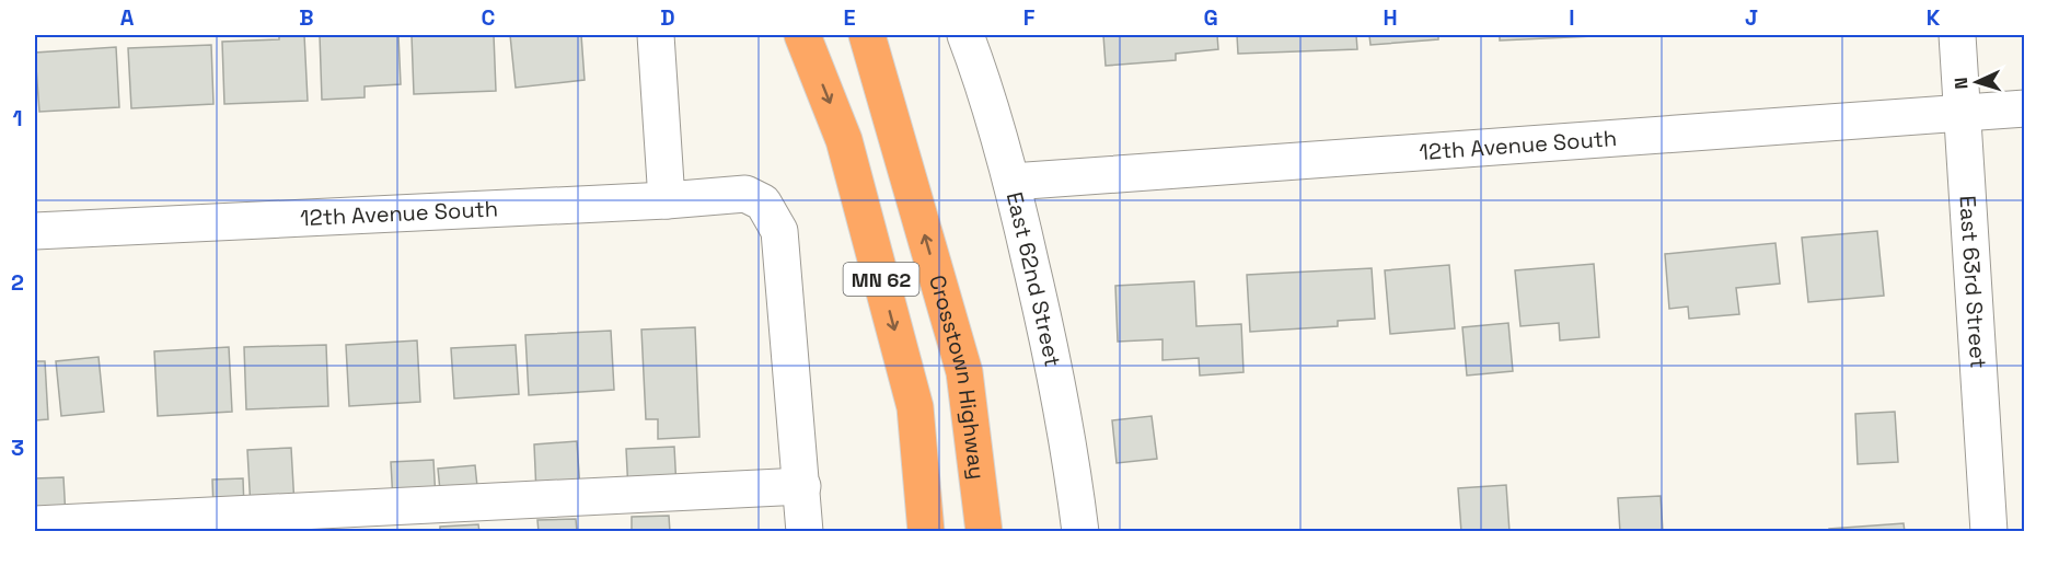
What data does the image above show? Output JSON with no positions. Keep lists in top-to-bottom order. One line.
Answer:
{"streets":{"highway":["MN 62","Crosstown Highway"],"street":["12th Avenue South","East 62nd Street","East 63rd Street"]},"crossings":[["12th Avenue South","East 62nd Street"],["12th Avenue South","East 63rd Street"]],"north":"left","grid":{"columns":["A","B","C","D","E","F","G","H","I","J","K"],"rows":["1","2","3"]}}
